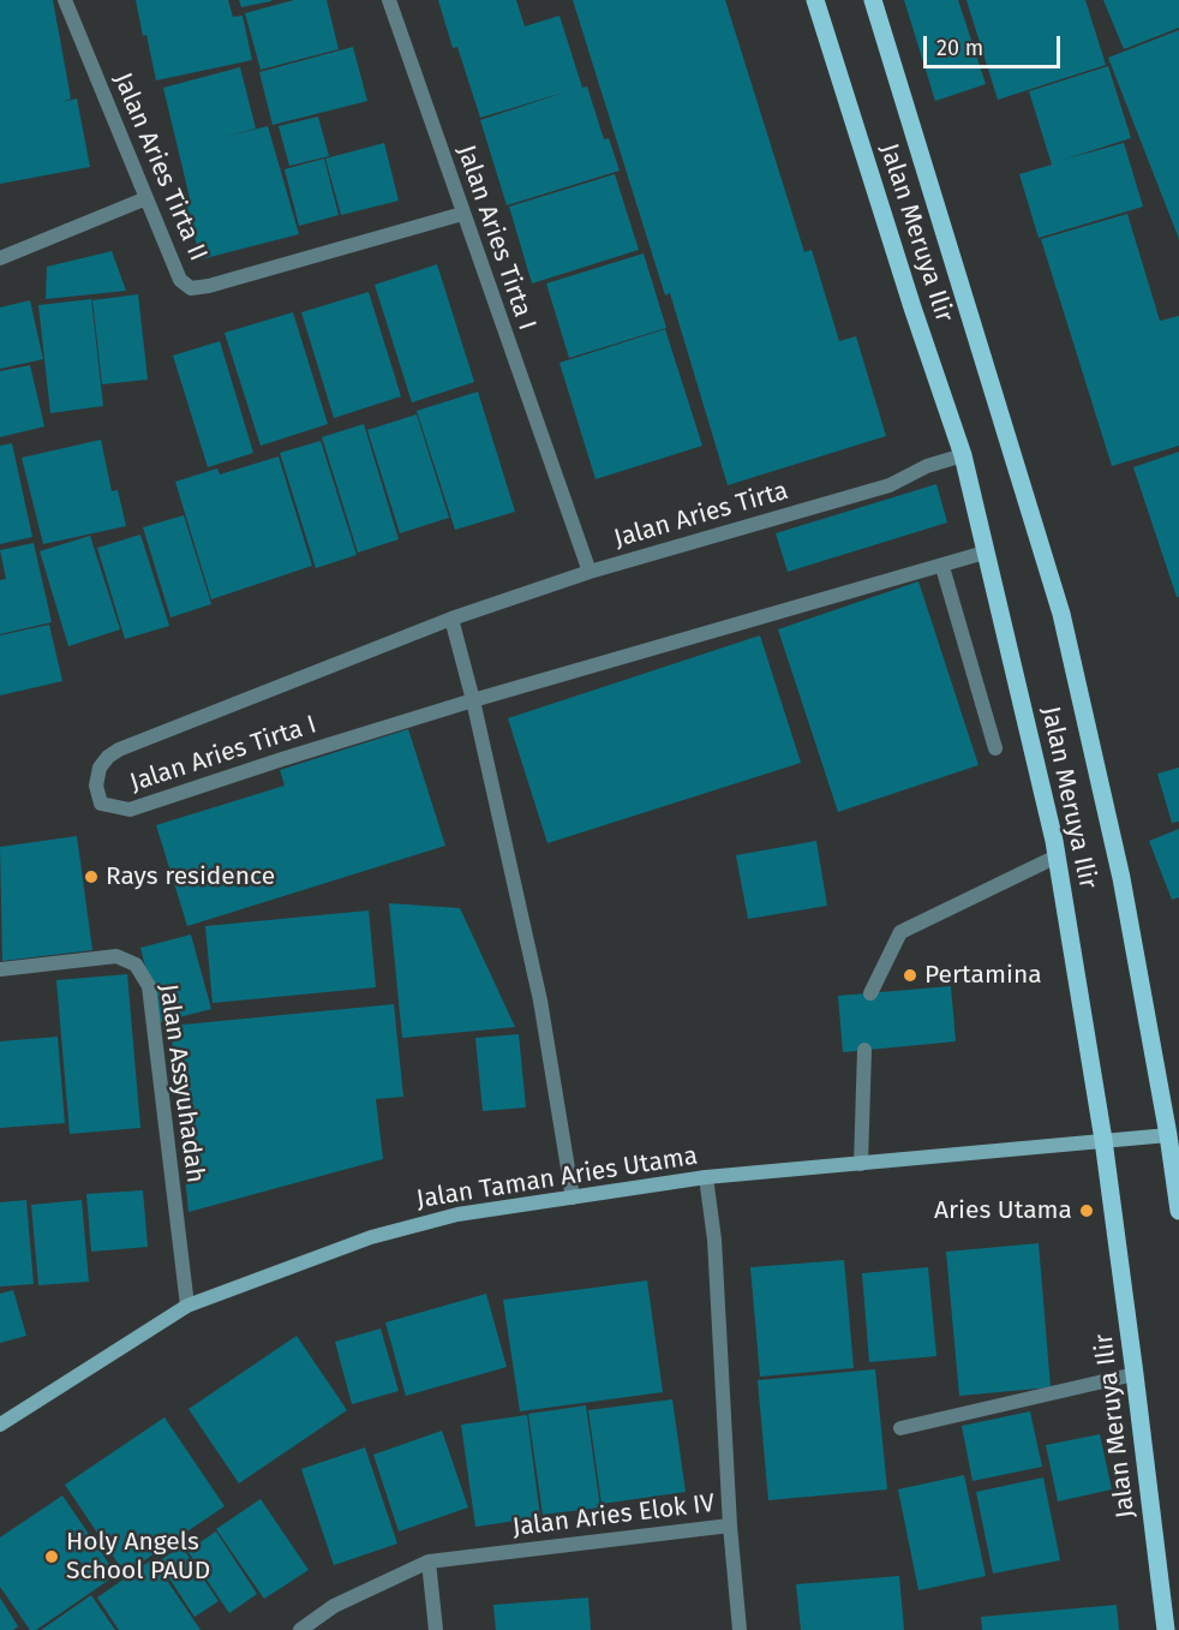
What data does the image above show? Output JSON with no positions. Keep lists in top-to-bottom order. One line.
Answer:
{"streets":{"main road":["Jalan Meruya Ilir"],"street":["Jalan Aries Tirta II","Jalan Aries Tirta I","Jalan Aries Tirta","Jalan Assyuhadah","Jalan Taman Aries Utama","Jalan Aries Elok IV"]},"crossings":[["Jalan Aries Tirta II","Jalan Aries Tirta I"],["Jalan Meruya Ilir","Jalan Aries Tirta"],["Jalan Meruya Ilir","Jalan Taman Aries Utama"],["Jalan Aries Tirta I","Jalan Aries Tirta"],["Jalan Assyuhadah","Jalan Taman Aries Utama"],["Jalan Taman Aries Utama","Jalan Aries Elok IV"]],"places":["Rays residence","Pertamina","Aries Utama","Holy Angels School PAUD"],"scale_bar":"20 m"}
